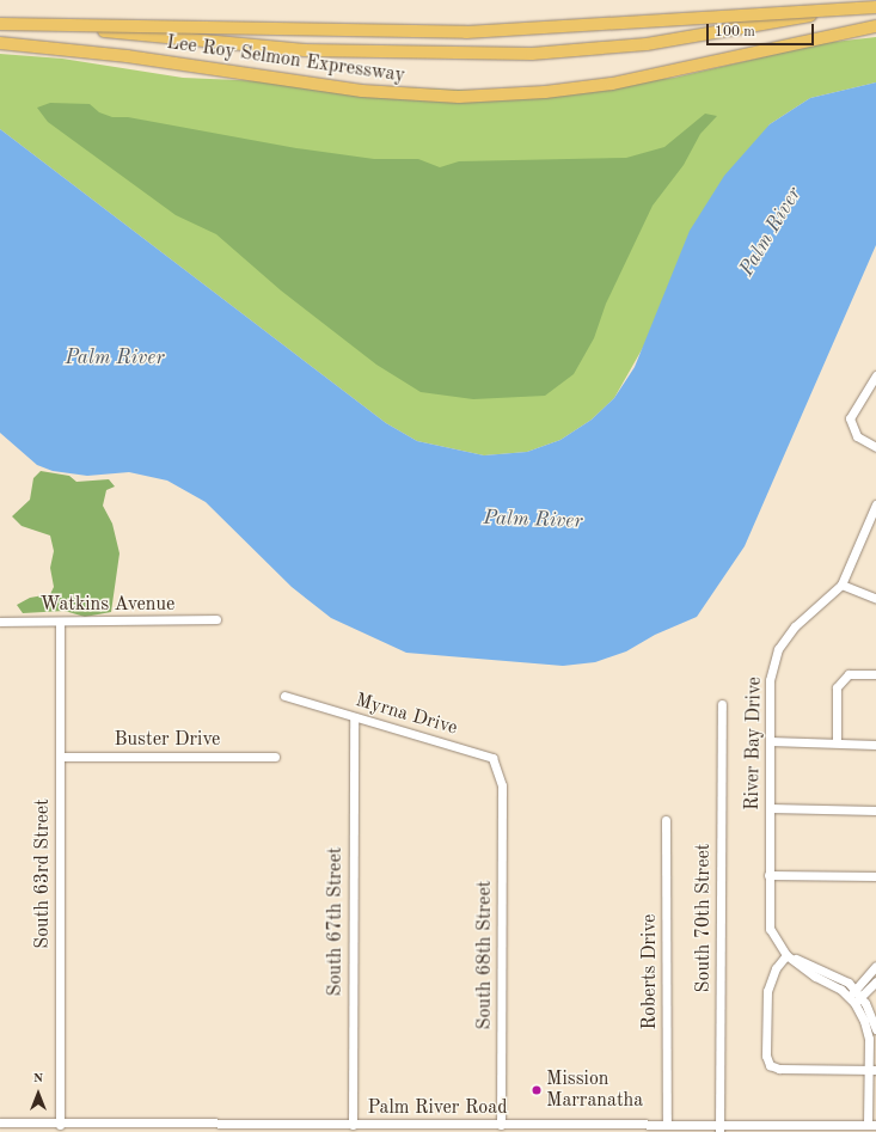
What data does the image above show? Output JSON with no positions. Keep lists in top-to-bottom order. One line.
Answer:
{"streets":{"highway":["Lee Roy Selmon Expressway"],"street":["Watkins Avenue","Myrna Drive","Buster Drive","River Bay Drive","South 63rd Street","South 70th Street","South 67th Street","South 68th Street","Roberts Drive","Palm River Road"]},"crossings":[["Watkins Avenue","South 63rd Street"],["Myrna Drive","South 67th Street"],["Myrna Drive","South 68th Street"],["Buster Drive","South 63rd Street"],["South 63rd Street","Palm River Road"],["South 70th Street","Palm River Road"],["South 67th Street","Palm River Road"],["South 68th Street","Palm River Road"],["Roberts Drive","Palm River Road"]],"water":["Palm River"],"places":["Mission Marranatha"],"scale_bar":"100 m","north":"top"}
